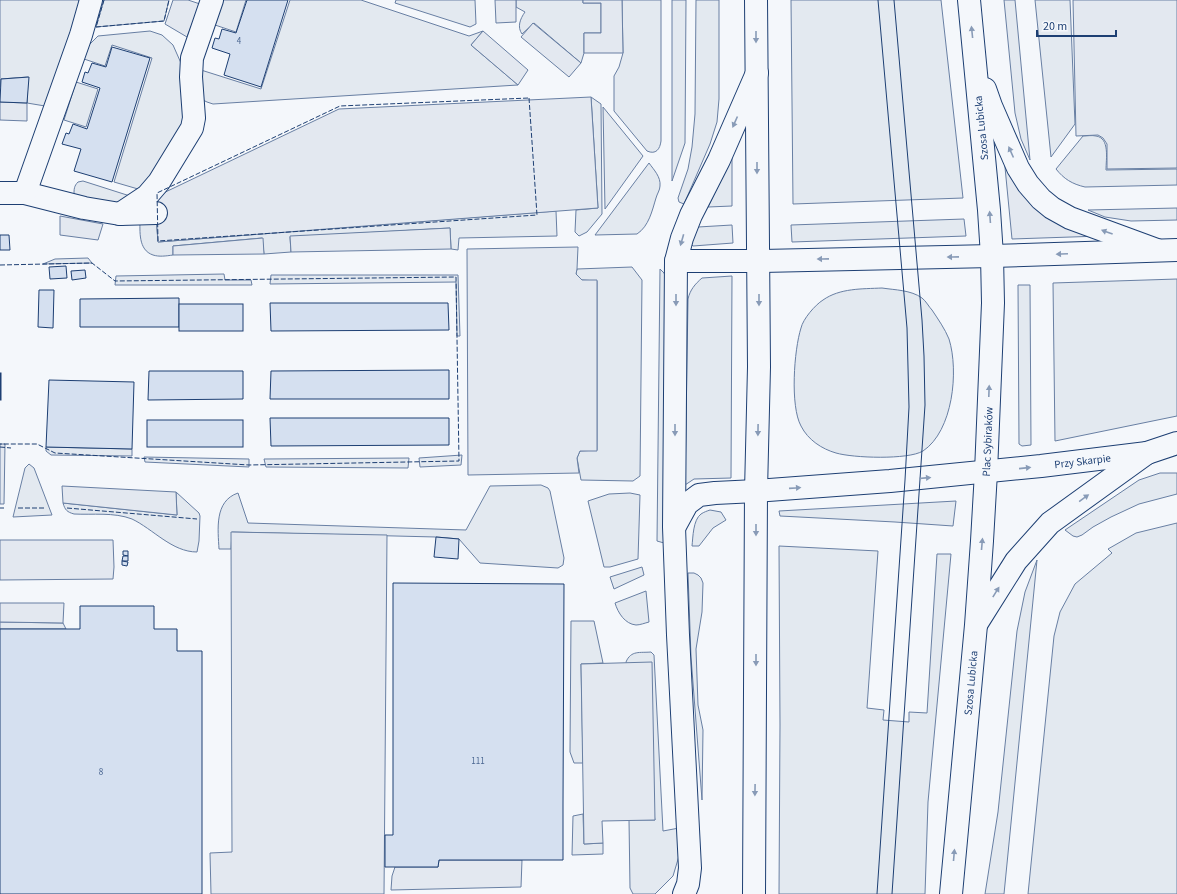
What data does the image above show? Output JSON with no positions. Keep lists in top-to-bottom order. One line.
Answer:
{"streets":{"street":["Szosa Lubicka","Plac Sybiraków","Przy Skarpie"]},"crossings":[["Szosa Lubicka","Plac Sybiraków"],["Szosa Lubicka","Przy Skarpie"],["Plac Sybiraków","Przy Skarpie"]],"one_way":["Szosa Lubicka","Przy Skarpie"],"house_numbers":["4","111","8"],"scale_bar":"20 m"}
